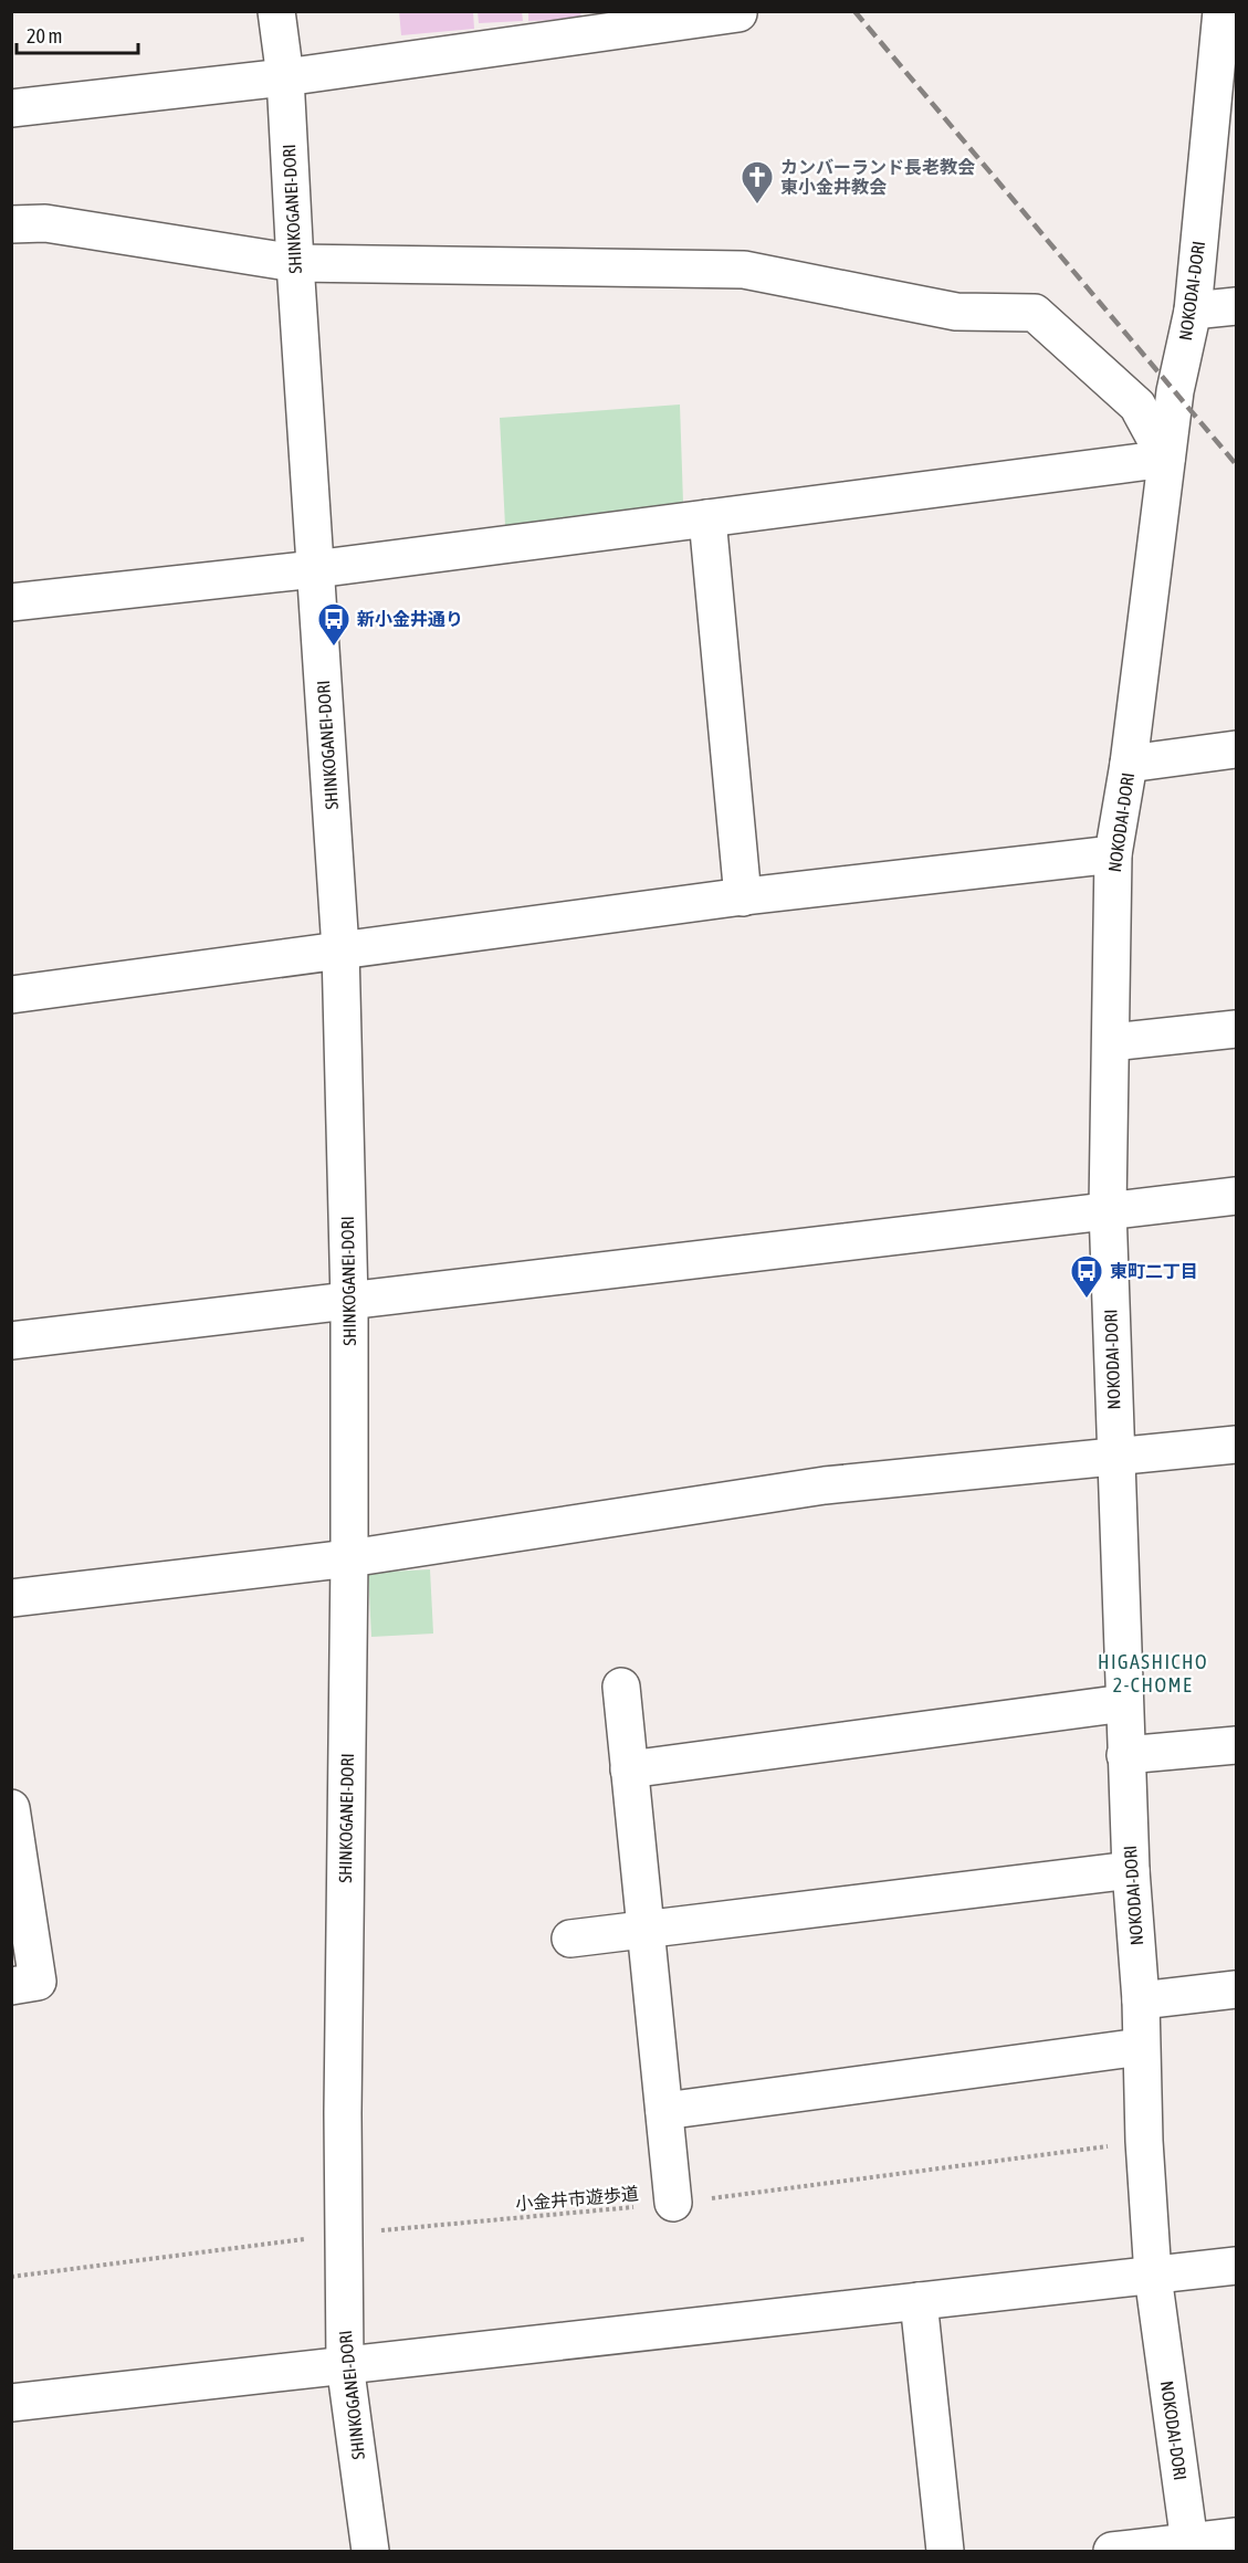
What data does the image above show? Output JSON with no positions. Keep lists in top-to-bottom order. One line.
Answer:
{"streets":{"street":["SHINKOGANEI-DORI","NOKODAI-DORI"],"path":["小金井市遊歩道"]},"crossings":[["SHINKOGANEI-DORI","小金井市遊歩道"],["NOKODAI-DORI","小金井市遊歩道"]],"districts":["HIGASHICHO 2-CHOME"],"places":{"church":["カンバーランド長老教会 東小金井教会"],"bus stop":["新小金井通り","東町二丁目"]},"scale_bar":"20 m"}
